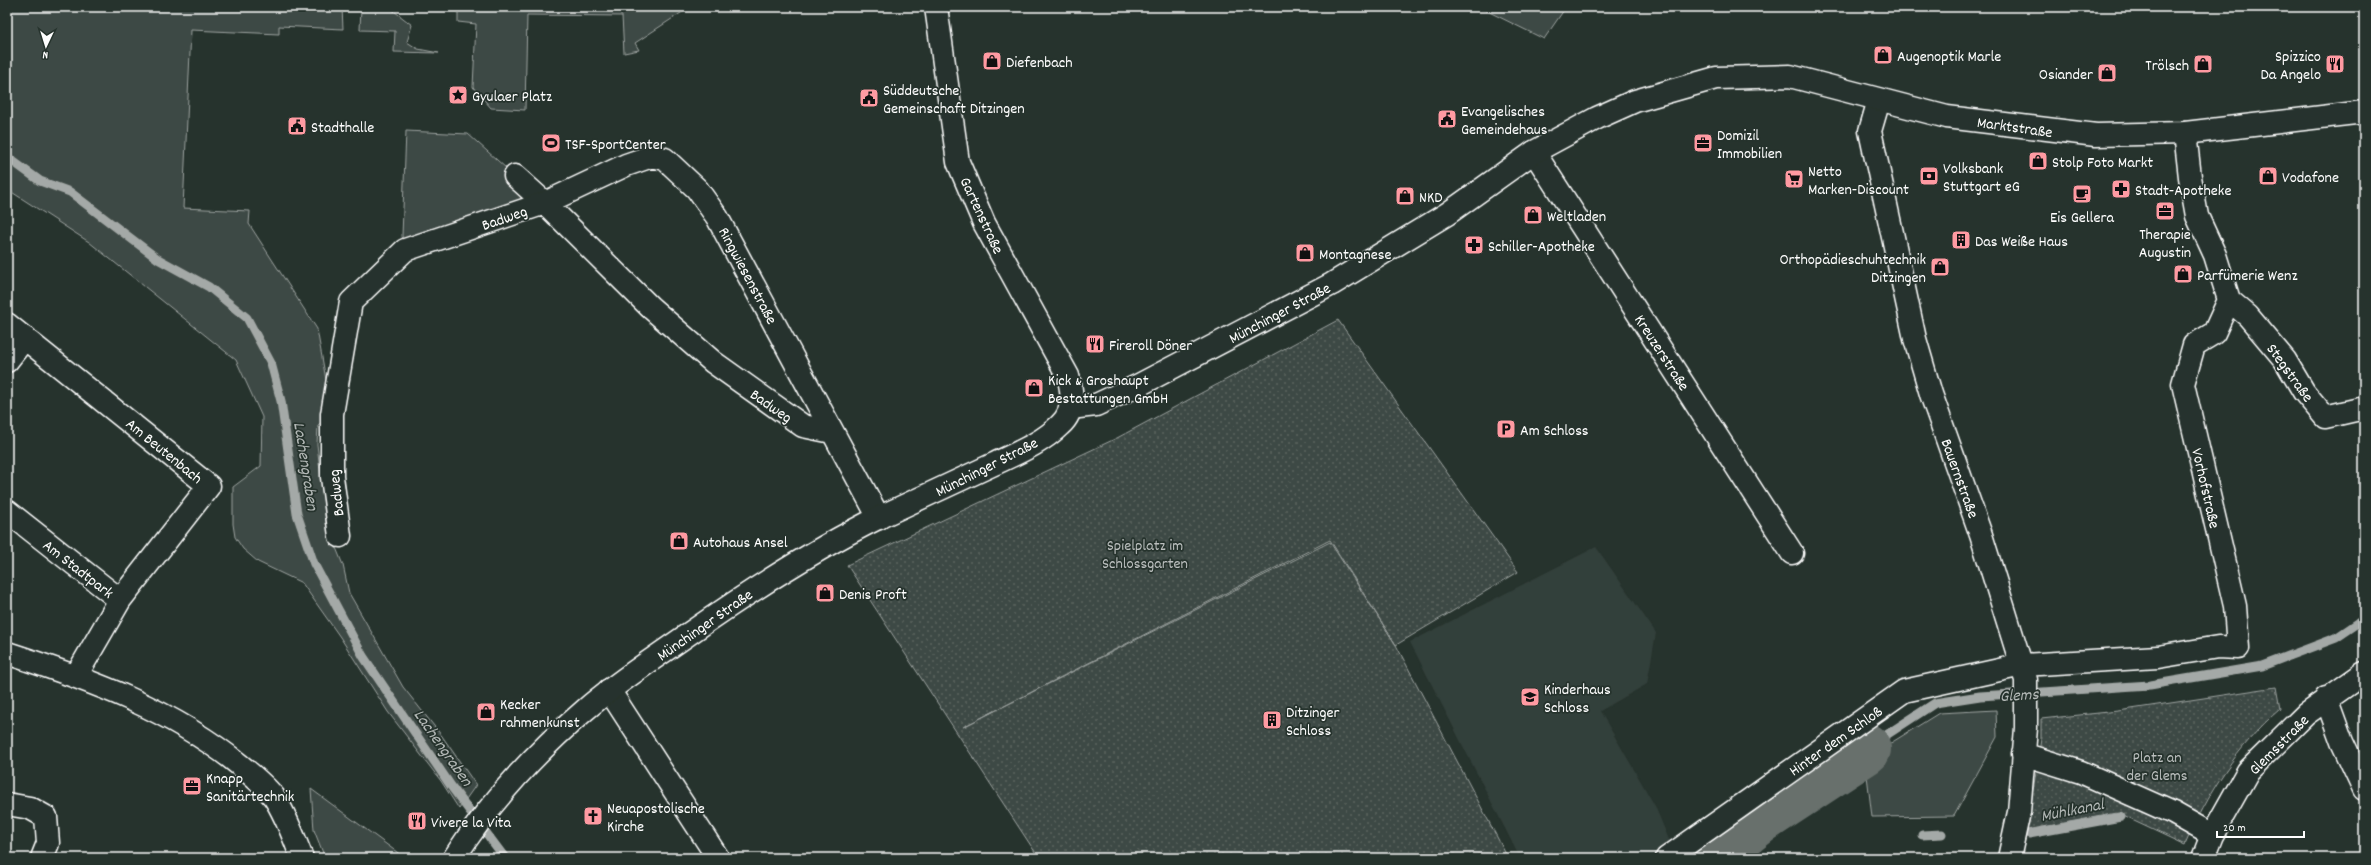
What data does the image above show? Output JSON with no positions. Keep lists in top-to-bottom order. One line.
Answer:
{"streets":{"street":["Marktstraße","Gartenstraße","Badweg","Ringwiesenstraße","Münchinger Straße","Kreuzerstraße","Stegstraße","Am Beutenbach","Bauernstraße","Vorhofstraße","Am Stadtpark","Hinter dem Schloß","Glemsstraße"]},"crossings":[["Marktstraße","Münchinger Straße"],["Marktstraße","Bauernstraße"],["Gartenstraße","Münchinger Straße"],["Badweg","Ringwiesenstraße"],["Ringwiesenstraße","Münchinger Straße"],["Münchinger Straße","Kreuzerstraße"],["Stegstraße","Vorhofstraße"],["Am Beutenbach","Am Stadtpark"],["Bauernstraße","Vorhofstraße"],["Bauernstraße","Hinter dem Schloß"],["Vorhofstraße","Hinter dem Schloß"]],"water":["Lachengraben","Glems","Mühlkanal"],"parks":["Spielplatz im Schlossgarten","Platz an der Glems"],"places":{"shop":["Augenoptik Marle","Diefenbach","Trölsch","Osiander","Stolp Foto Markt","Vodafone","NKD","Weltladen","Montagnese","Orthopädieschuhtechnik Ditzingen","Parfümerie Wenz","Kick & Groshaupt Bestattungen GmbH","Autohaus Ansel","Denis Proft","Kecker rahmenkunst"],"restaurant":["Spizzico Da Angelo","Fireroll Döner","Vivere la Vita"],"place":["Gyulaer Platz"],"public building":["Süddeutsche Gemeinschaft Ditzingen","Evangelisches Gemeindehaus","Stadthalle"],"sports":["TSF-SportCenter"],"office":["Domizil Immobilien","Therapie Augustin","Knapp Sanitärtechnik"],"bank":["Volksbank Stuttgart eG"],"supermarket":["Netto Marken-Discount"],"pharmacy":["Stadt-Apotheke","Schiller-Apotheke"],"cafe":["Eis Gellera"],"building":["Das Weiße Haus","Ditzinger Schloss"],"parking":["Am Schloss"],"school or university":["Kinderhaus Schloss"],"church":["Neuapostolische Kirche"]},"scale_bar":"20 m","north":"bottom"}
